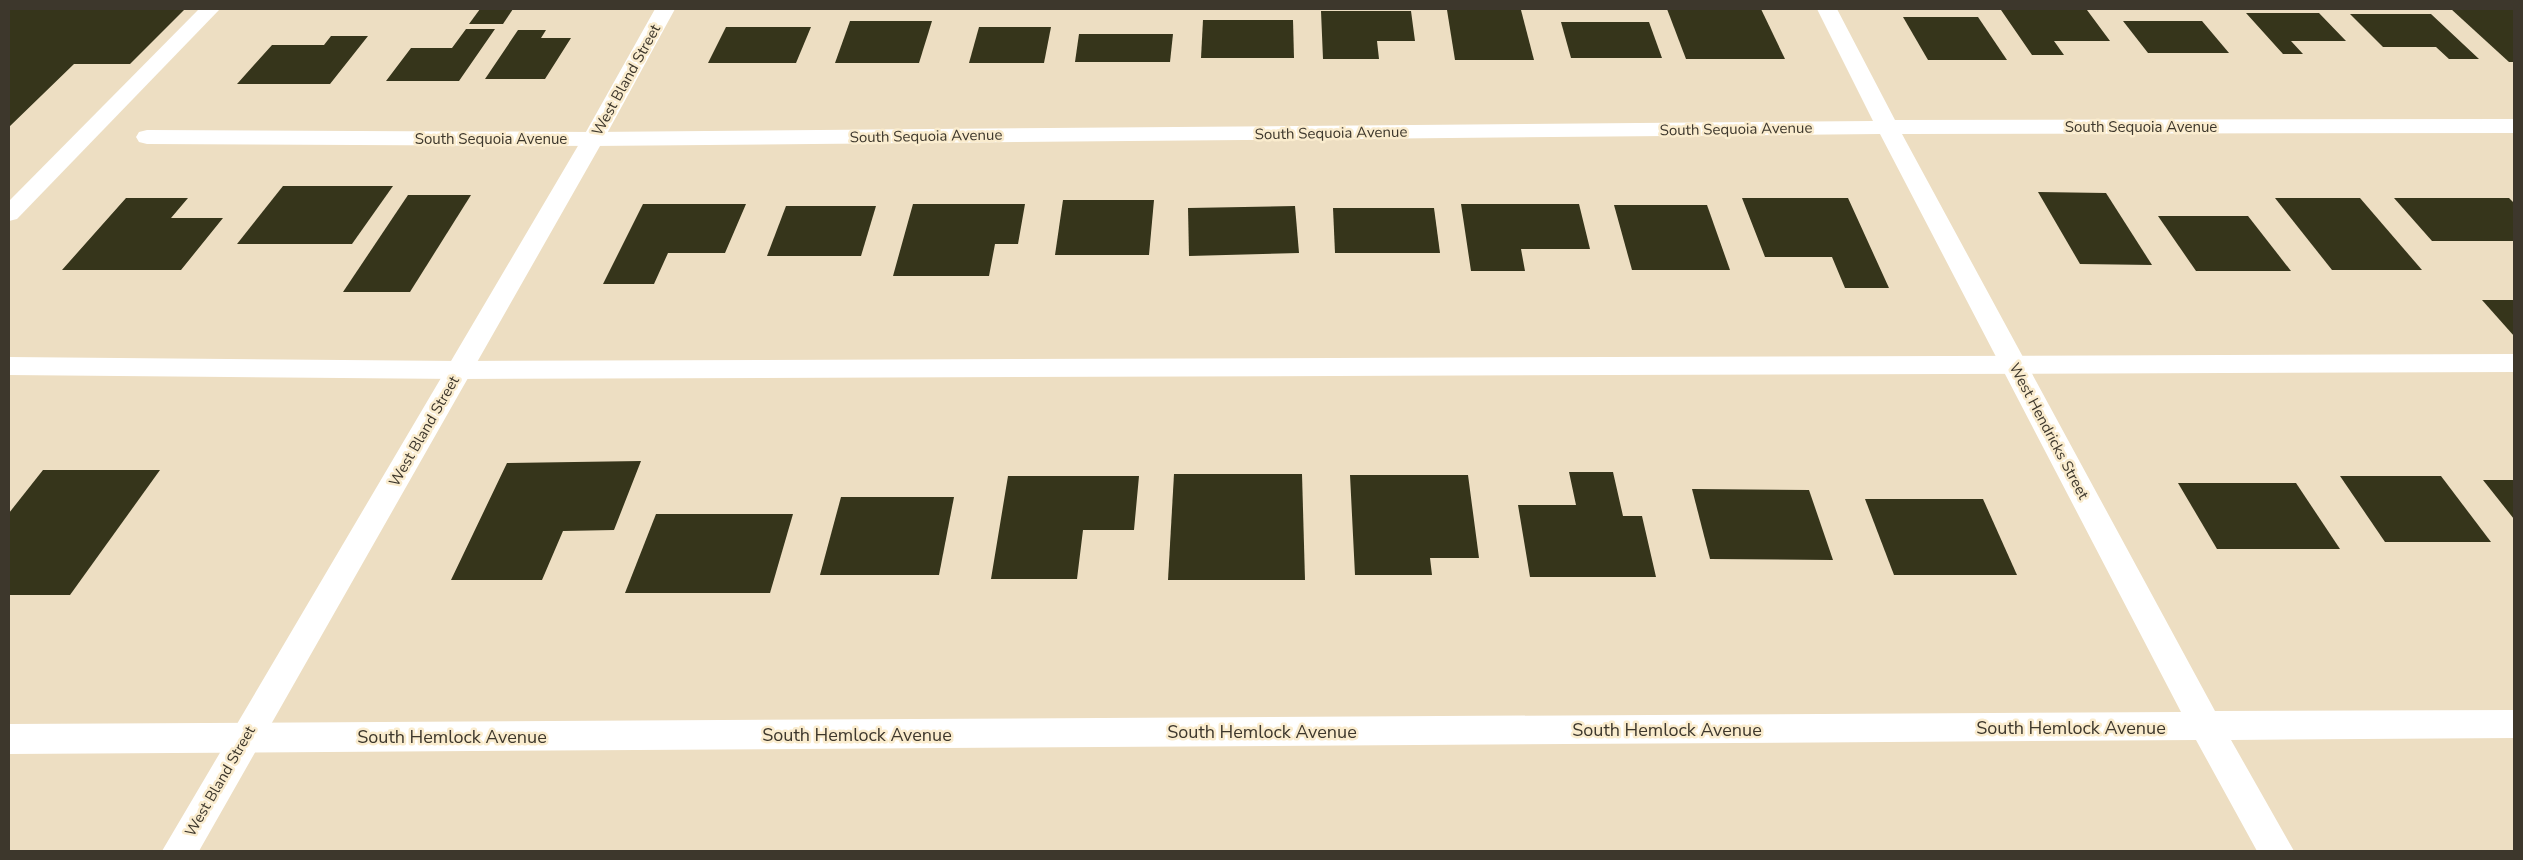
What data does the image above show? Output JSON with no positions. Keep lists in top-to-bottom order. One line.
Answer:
{"streets":{"street":["West Bland Street","South Sequoia Avenue","West Hendricks Street","South Hemlock Avenue"]},"crossings":[["West Bland Street","South Sequoia Avenue"],["West Bland Street","South Hemlock Avenue"],["South Sequoia Avenue","West Hendricks Street"],["West Hendricks Street","South Hemlock Avenue"]]}
